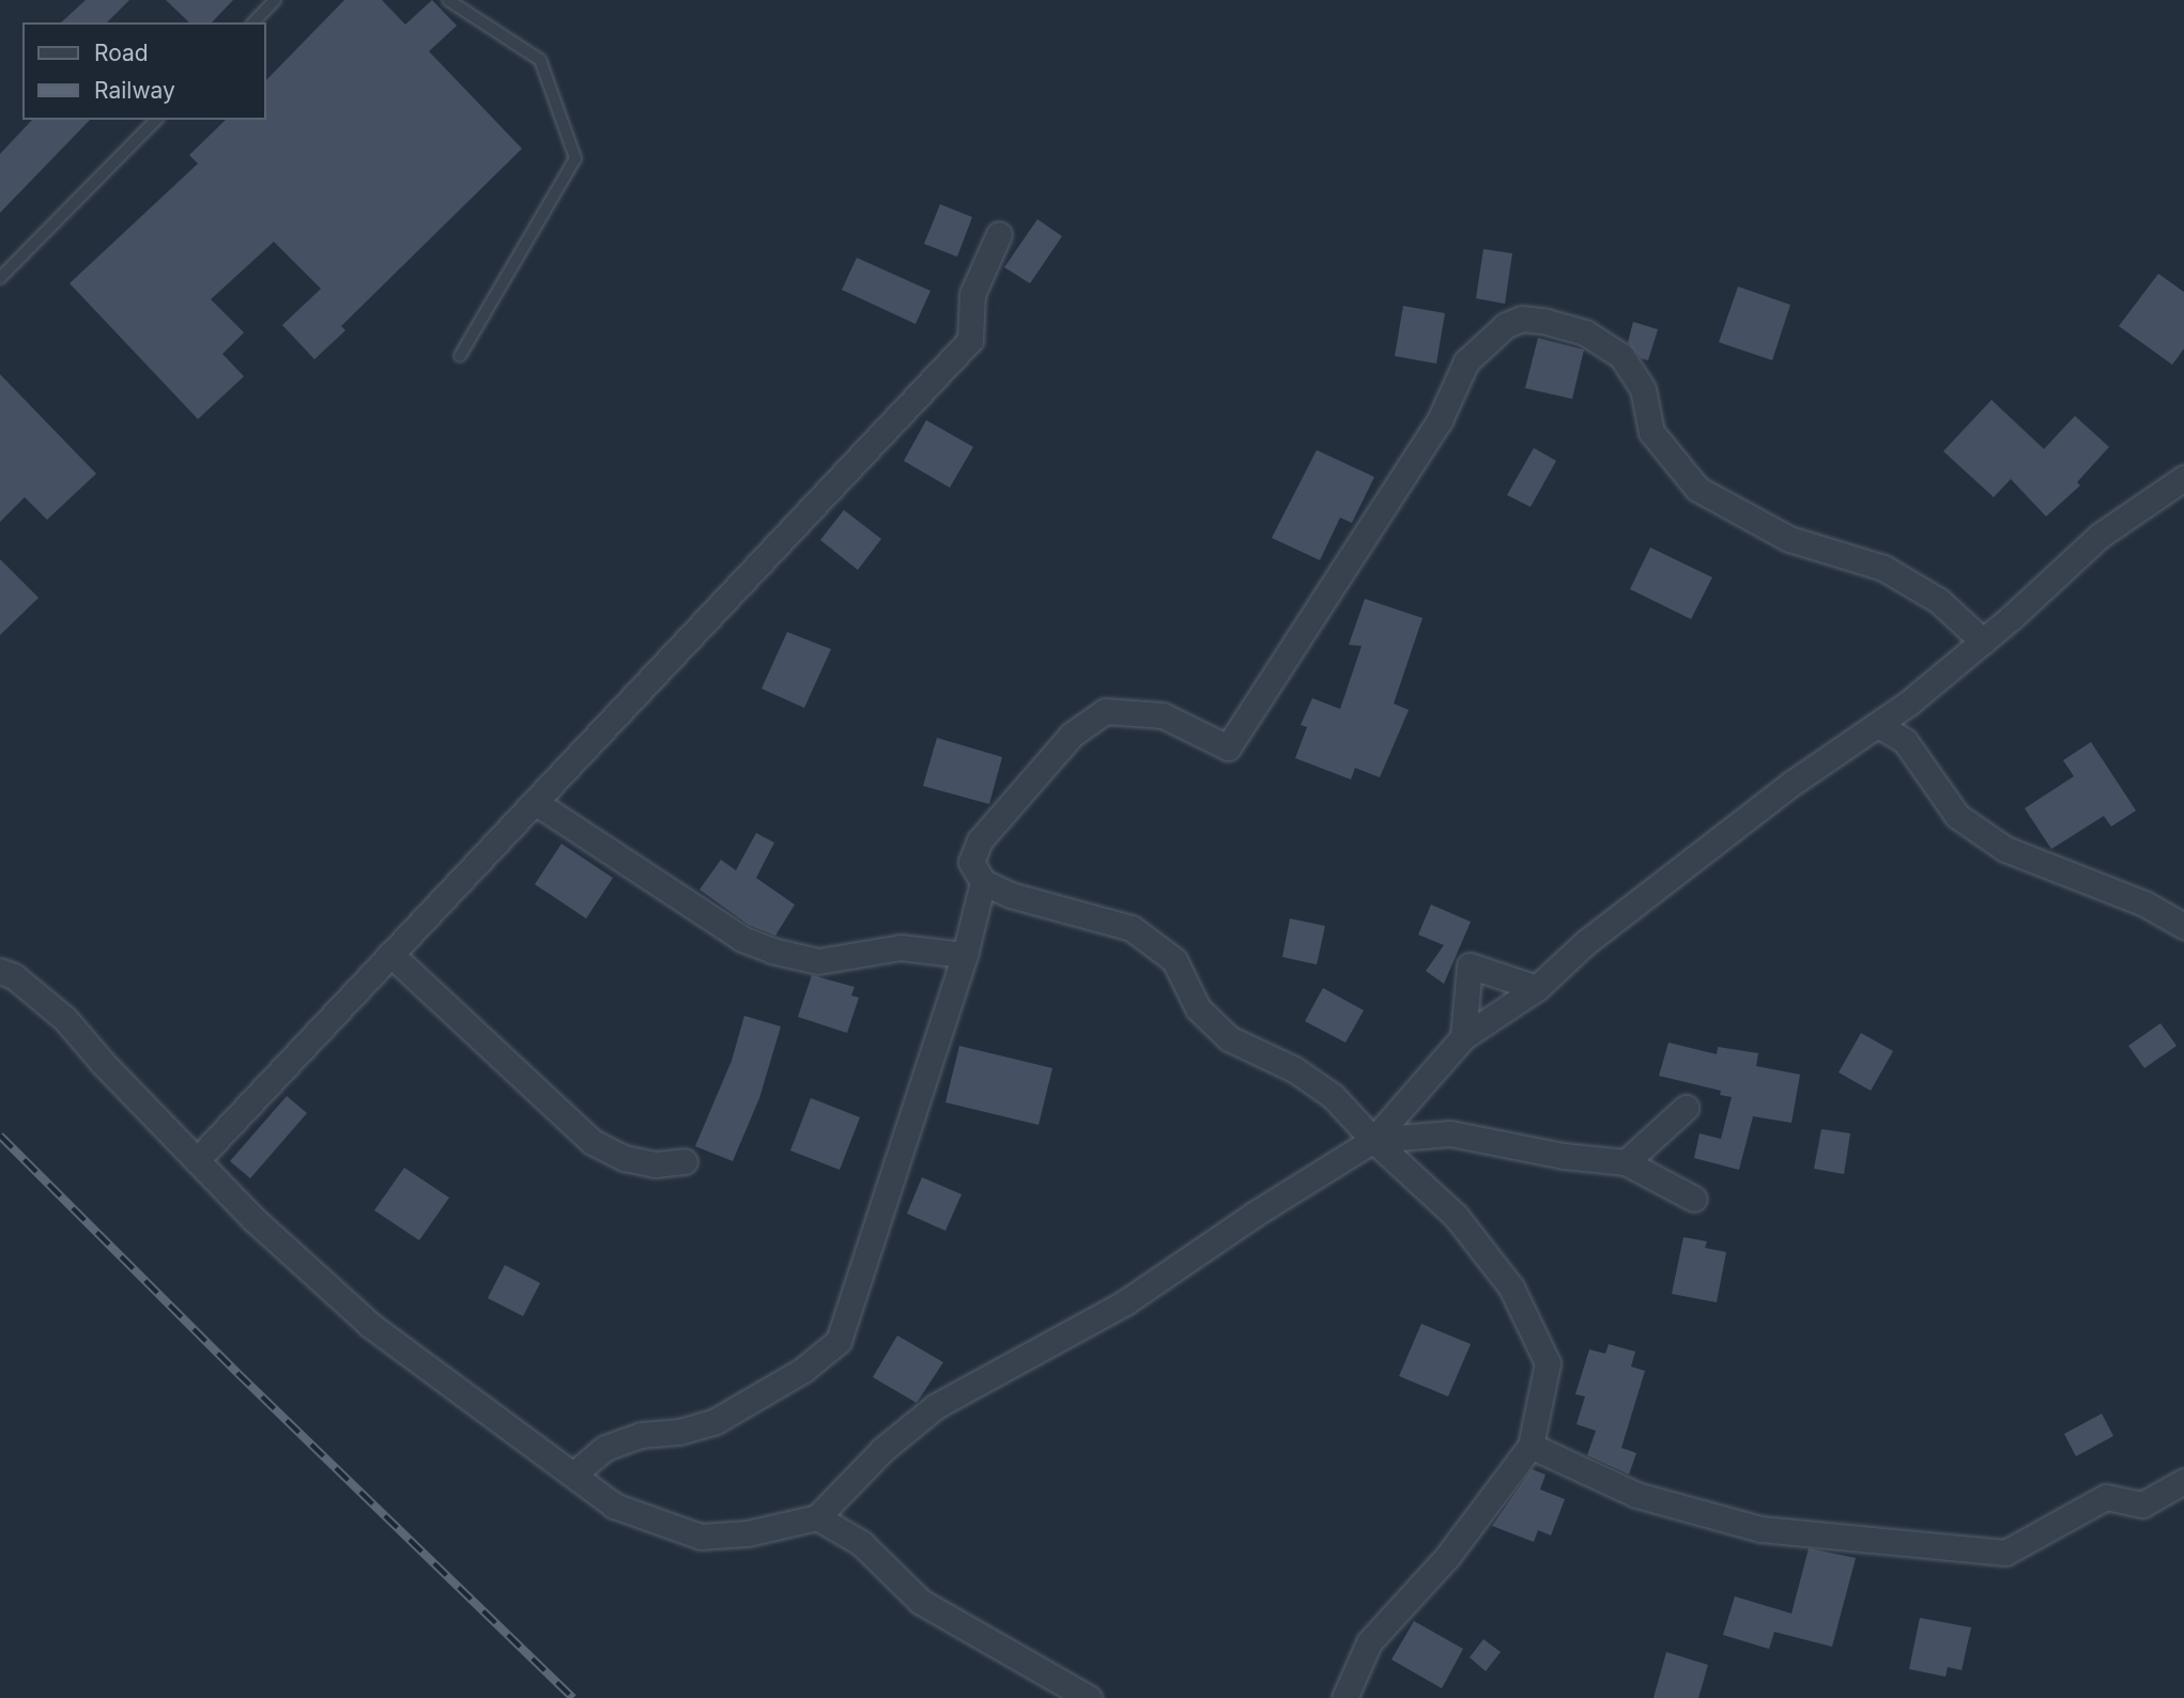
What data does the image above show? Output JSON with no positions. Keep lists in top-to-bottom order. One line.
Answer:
{"legend":["Road","Railway"]}
